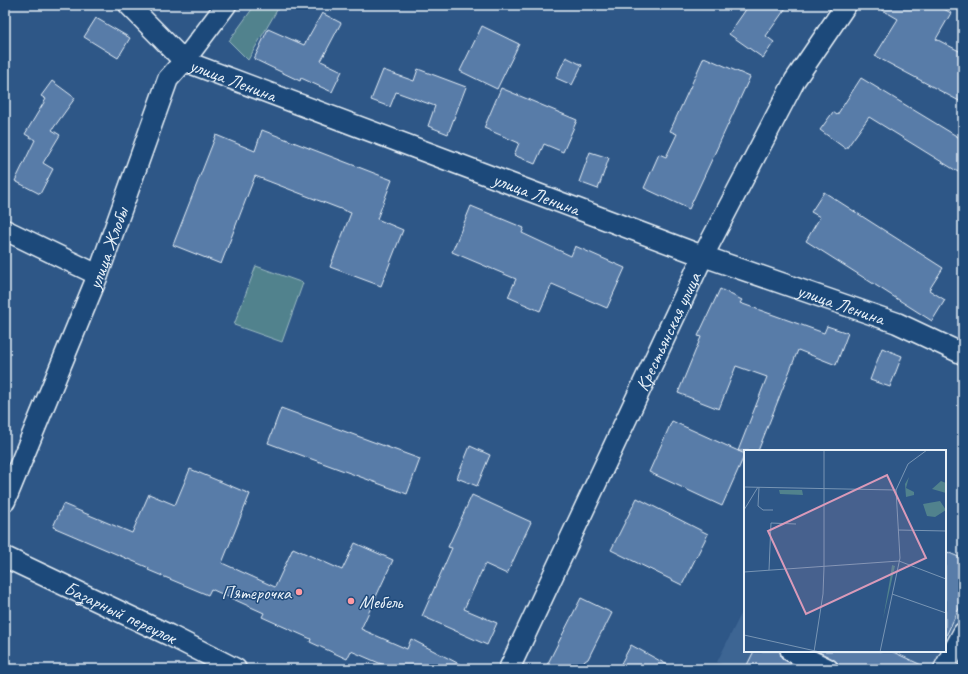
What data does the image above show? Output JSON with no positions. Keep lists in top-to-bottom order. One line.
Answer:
{"streets":{"street":["улица Ленина","улица Жлобы","Крестьянская улица","Базарный переулок"]},"crossings":[["улица Ленина","улица Жлобы"],["улица Ленина","Крестьянская улица"]],"places":["Пятерочка","Мебель"]}
